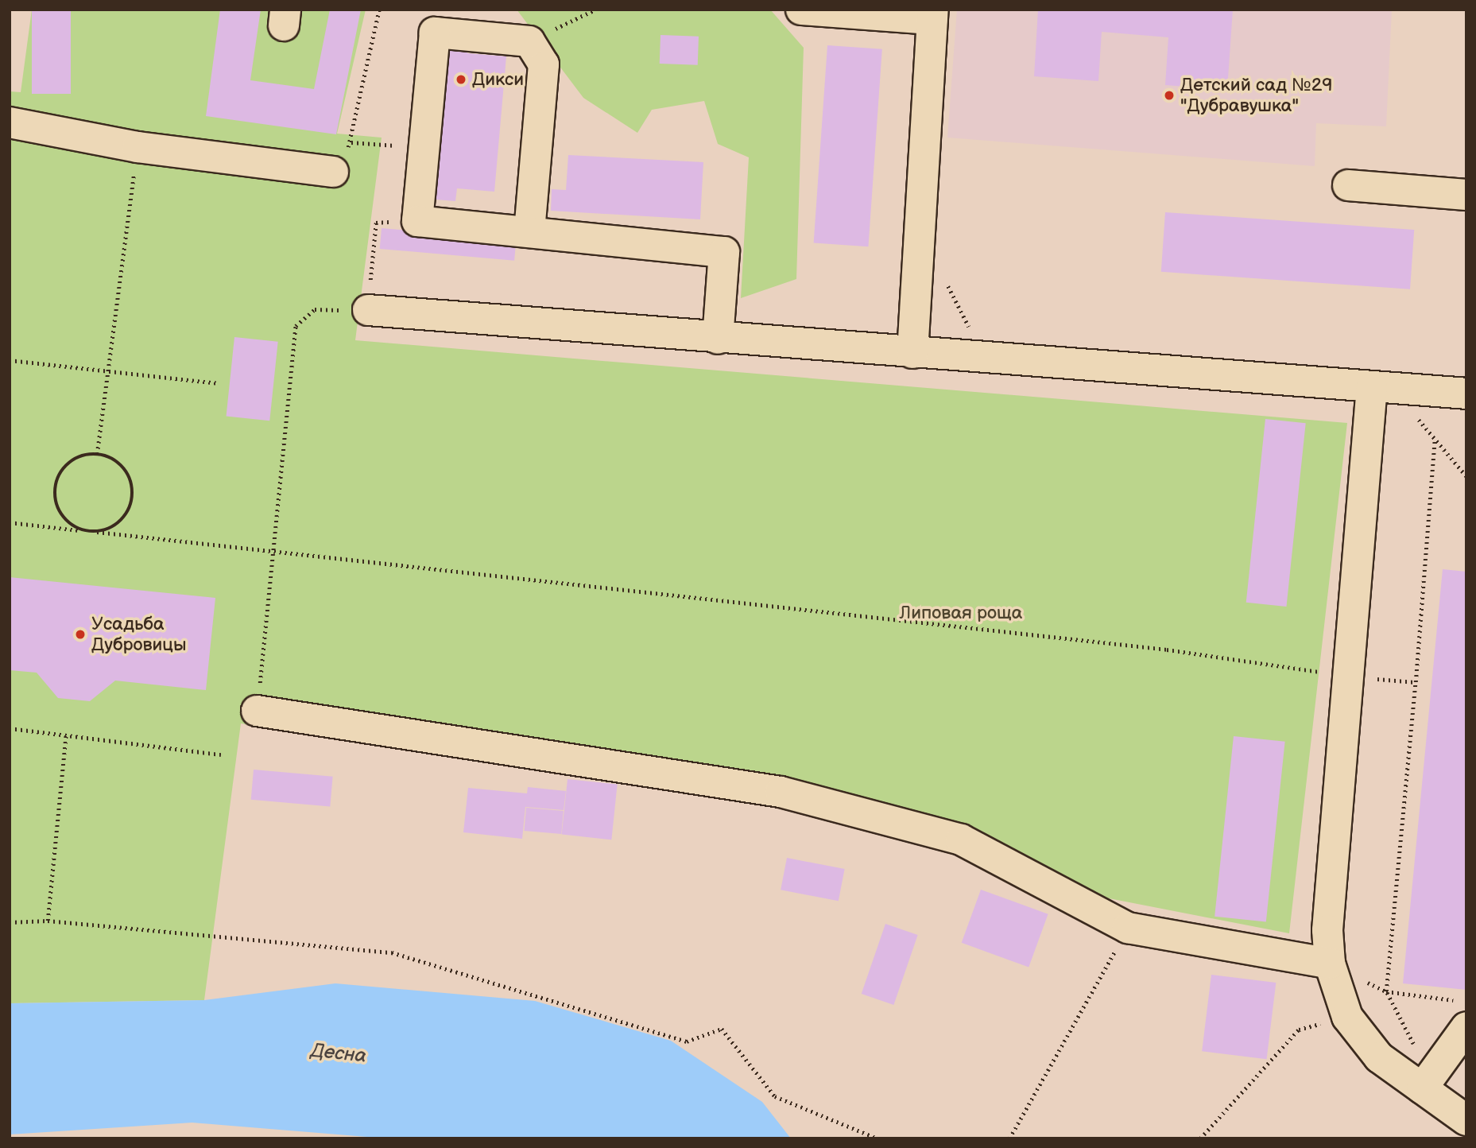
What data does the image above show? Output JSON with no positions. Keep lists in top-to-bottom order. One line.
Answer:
{"water":["Десна"],"parks":["Липовая роща"],"places":["Дикси","Детский сад №29 \"Дубравушка\"","Усадьба Дубровицы"]}
